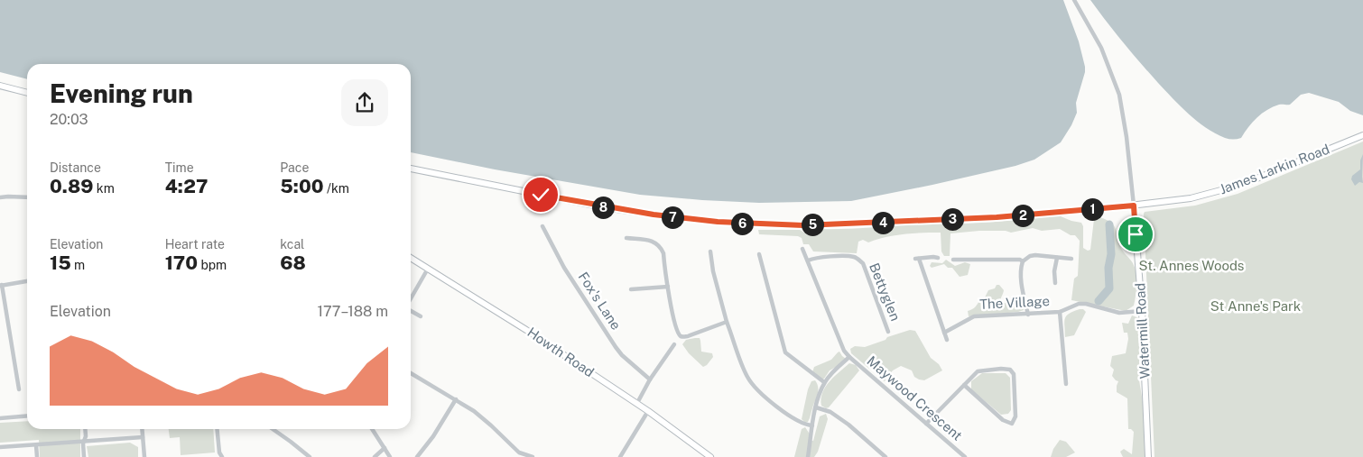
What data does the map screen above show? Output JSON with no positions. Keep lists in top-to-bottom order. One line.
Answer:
{"streets":{"main road":["James Larkin Road","Watermill Road","Howth Road"],"street":["Bettyglen","Fox's Lane","The Village","Maywood Crescent"]},"crossings":[["James Larkin Road","Watermill Road"],["The Village","Watermill Road"]],"parks":["St. Annes Woods","St Anne's Park"],"page":{"heading":["Evening run","20:03"],"stats":[["Distance","0.89 km"],["Time","4:27"],["Pace","5:00 /km"],["Elevation","15 m"],["Heart rate","170 bpm"],["kcal","68"]],"pins":["8","1","2","7","3","4","6","5"],"chart":["Elevation","177–188 m"]}}
